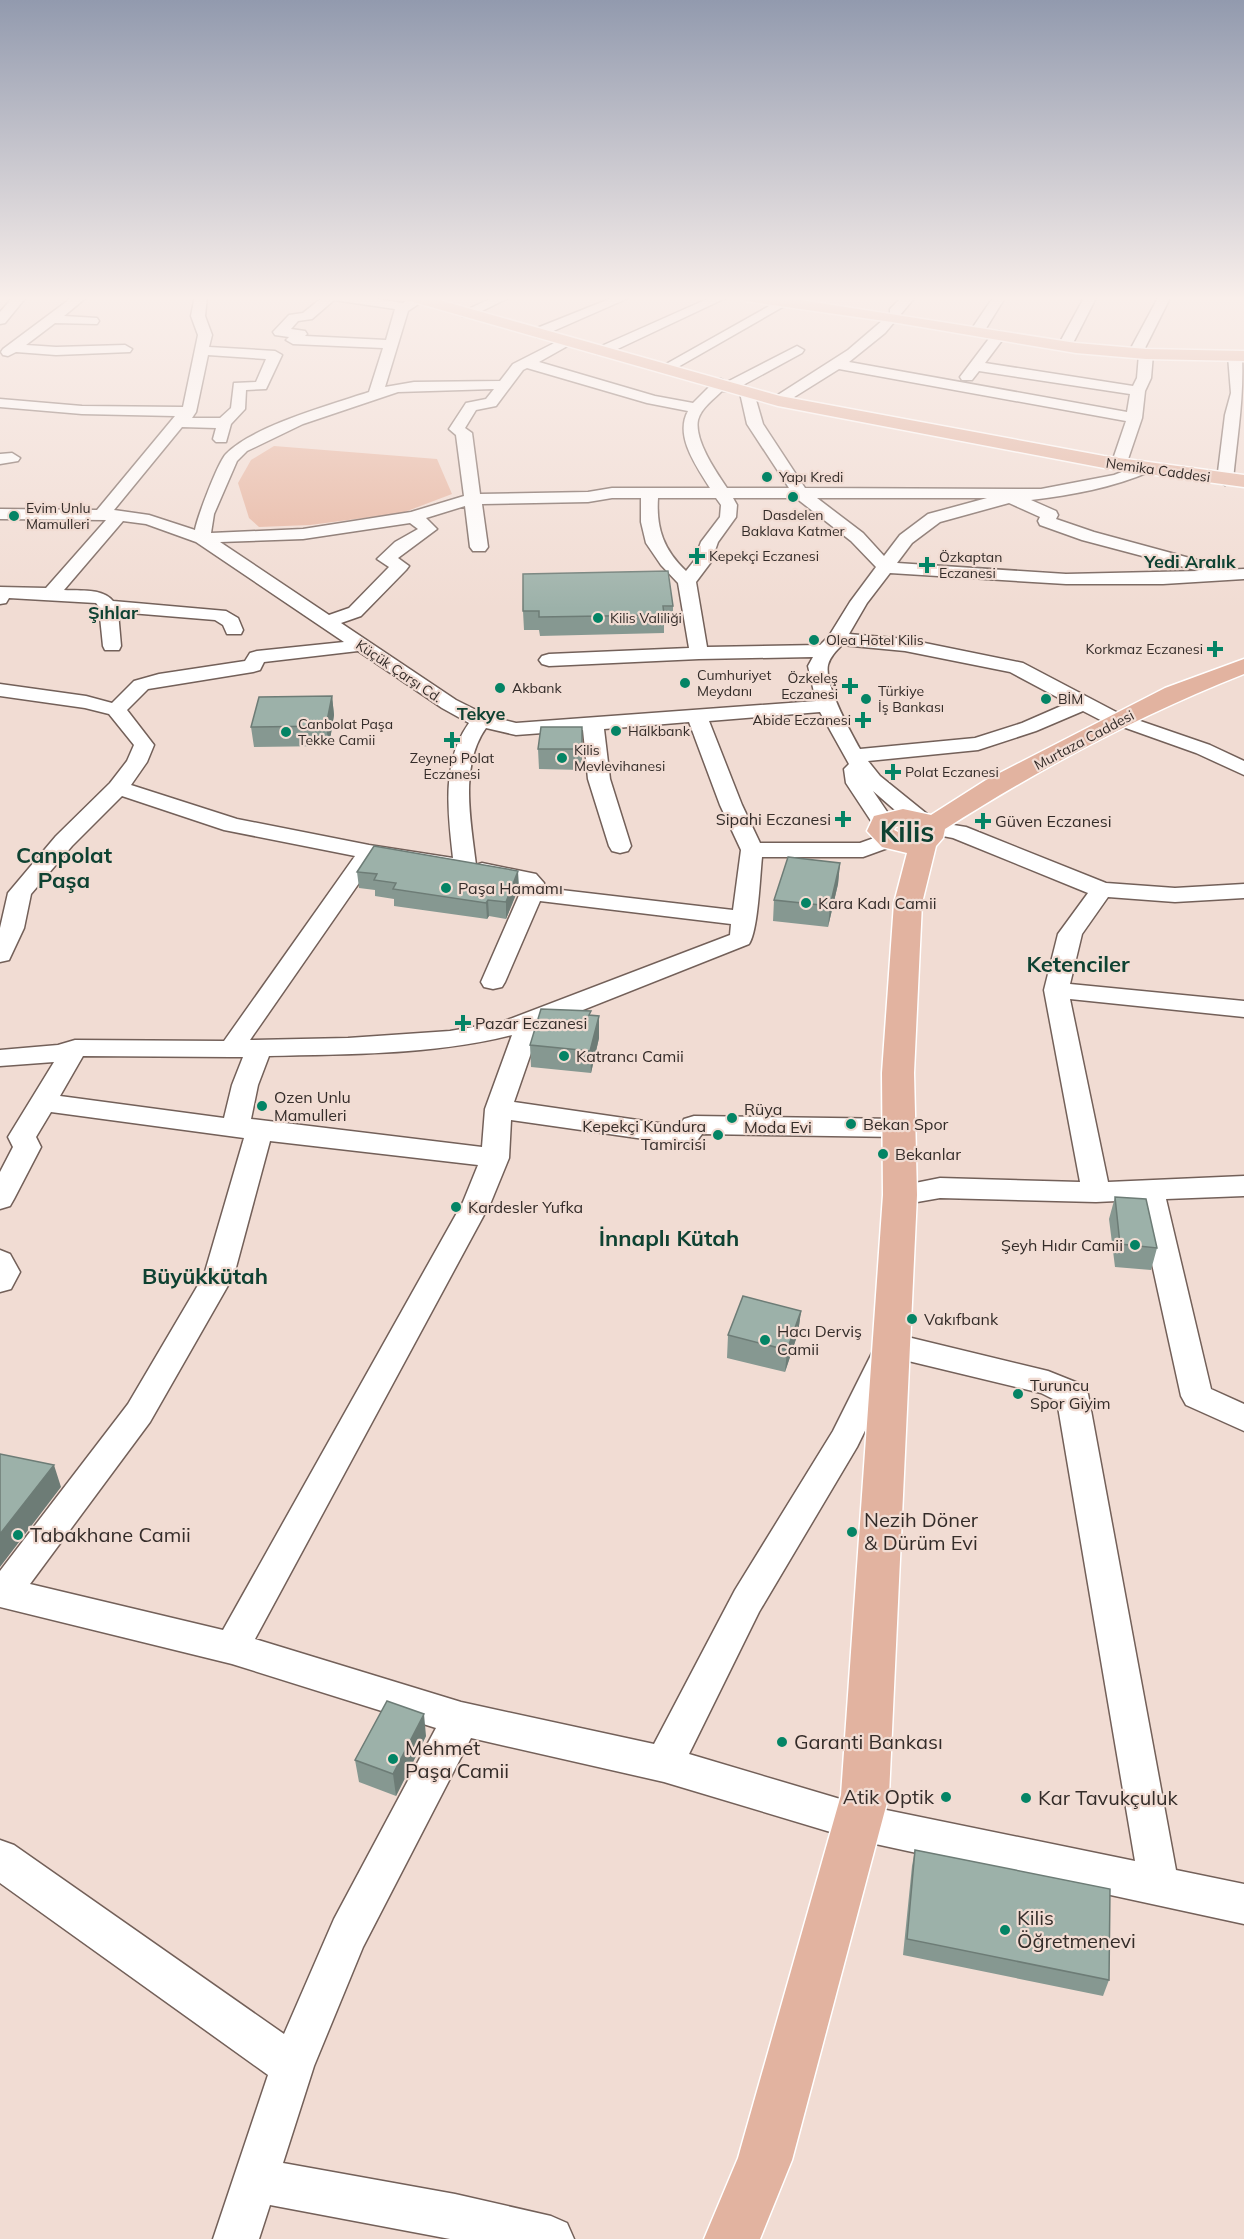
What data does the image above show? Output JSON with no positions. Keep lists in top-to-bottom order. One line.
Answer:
{"streets":{"main road":["Nemika Caddesi","Murtaza Caddesi"],"street":["Küçük Çarşı Cd."]},"districts":["Yedi Aralık","Şıhlar","Tekye","Kilis","Canpolat Paşa","Ketenciler","İnnaplı Kütah","Büyükkütah"],"places":{"other":["Yapı Kredi","Dasdelen Baklava Katmer","Evim Unlu Mamulleri","Kilis Valiliği","Olea Hotel Kilis","Cumhuriyet Meydanı","Akbank","Türkiye İş Bankası","BİM","Halkbank","Canbolat Paşa Tekke Camii","Kilis Mevlevihanesi","Paşa Hamamı","Kara Kadı Camii","Katrancı Camii","Ozen Unlu Mamulleri","Rüya Moda Evi","Bekan Spor","Kepekçi Kundura Tamircisi","Bekanlar","Kardesler Yufka","Şeyh Hıdır Camii","Vakıfbank","Hacı Derviş Camii","Turuncu Spor Giyim","Nezih Döner & Dürüm Evi","Tabakhane Camii","Garanti Bankası","Mehmet Paşa Camii","Atik Optik","Kar Tavukçuluk","Kilis Öğretmenevi"],"health":["Kepekçi Eczanesi","Özkaptan Eczanesi","Korkmaz Eczanesi","Özkeleş Eczanesi","Abide Eczanesi","Zeynep Polat Eczanesi","Polat Eczanesi","Sipahi Eczanesi","Güven Eczanesi","Pazar Eczanesi"]}}
